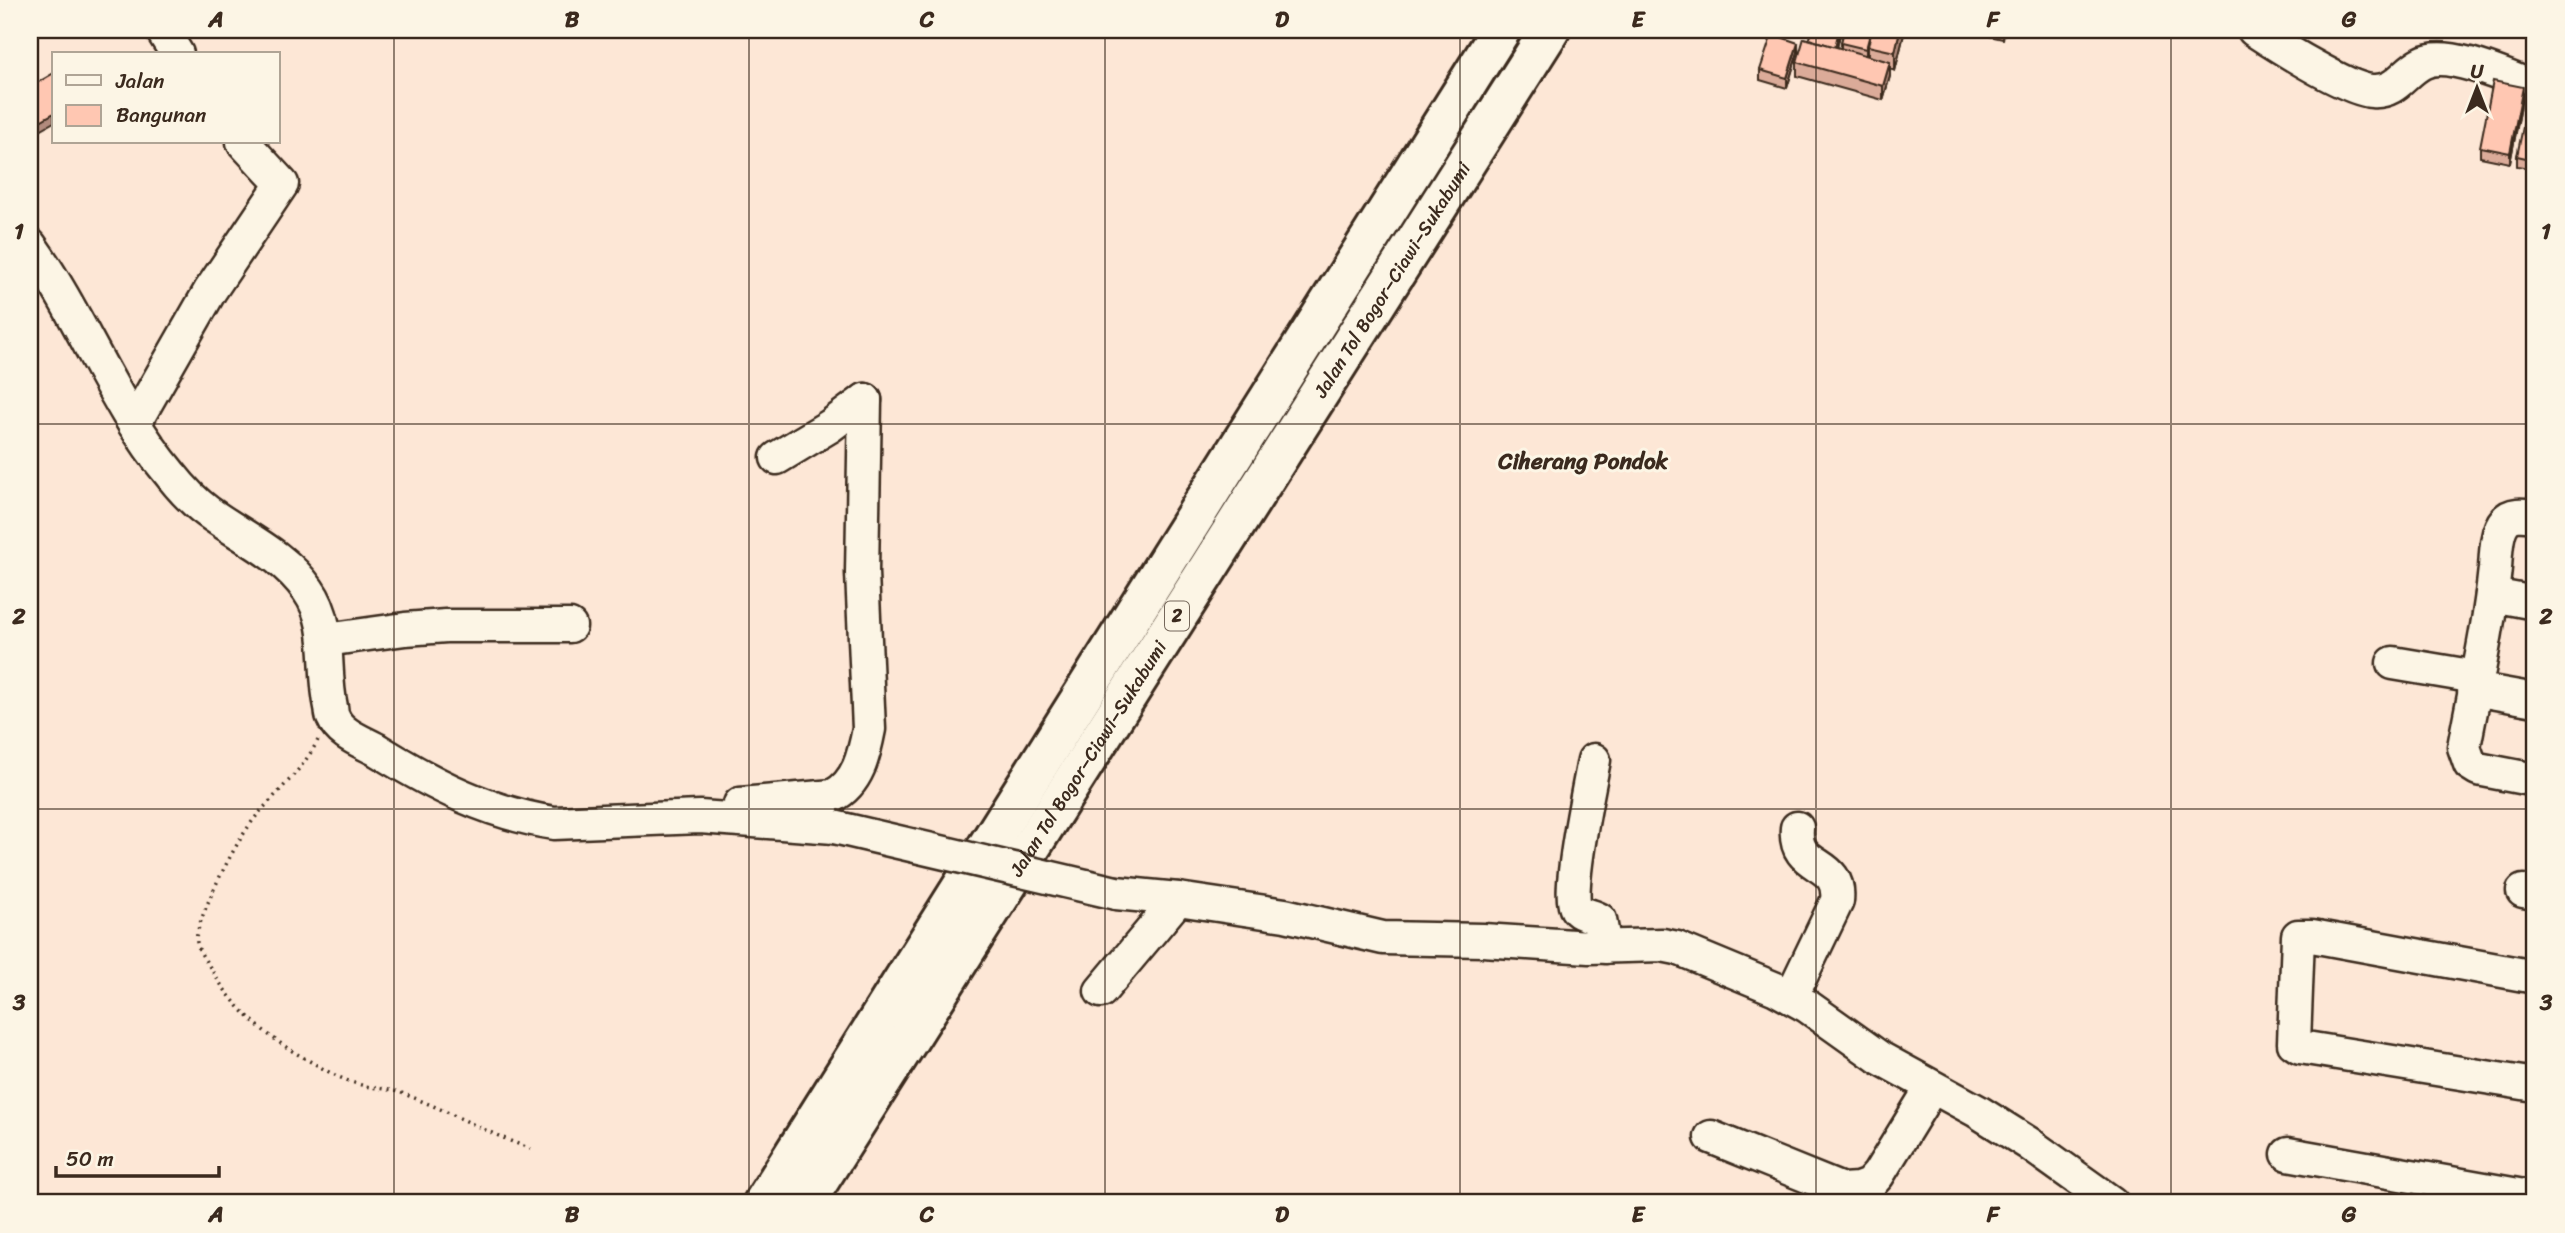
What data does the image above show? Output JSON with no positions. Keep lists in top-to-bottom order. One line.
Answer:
{"streets":{"highway":["Jalan Tol Bogor–Ciawi–Sukabumi","2"]},"districts":["Ciherang Pondok"],"legend":["Jalan","Bangunan"],"scale_bar":"50 m","north":"top","grid":{"columns":["A","B","C","D","E","F","G"],"rows":["1","2","3"]}}
